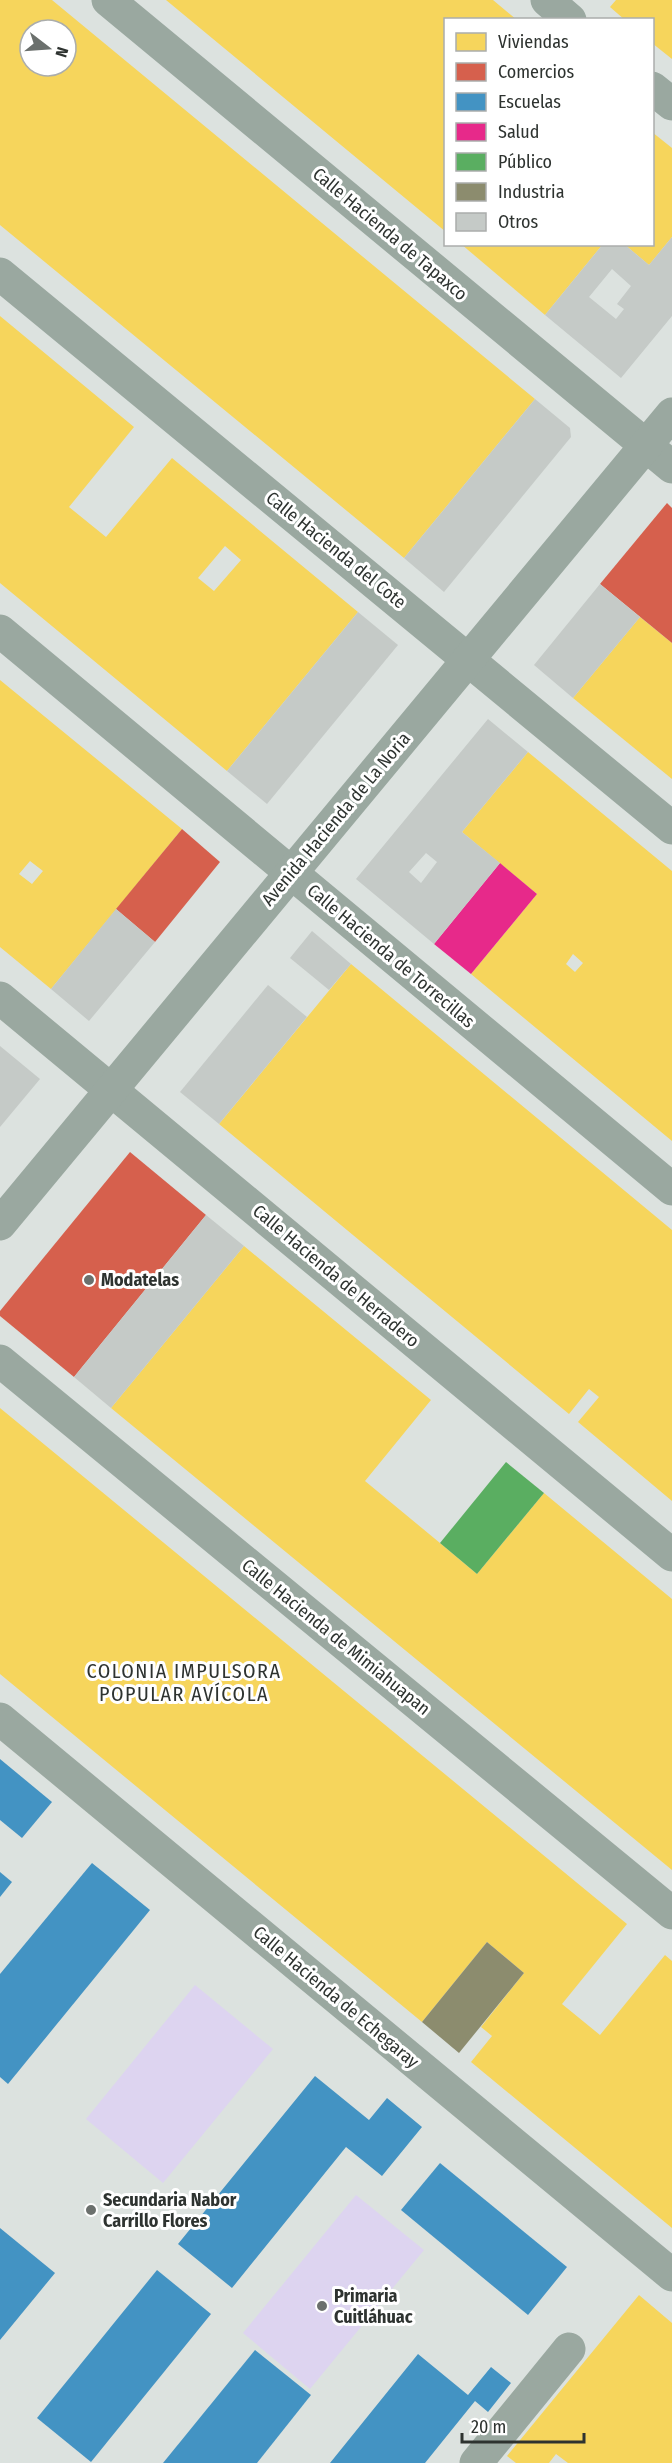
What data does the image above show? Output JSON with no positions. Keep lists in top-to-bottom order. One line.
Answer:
{"streets":{"street":["Calle Hacienda de Tapaxco","Calle Hacienda del Cote","Avenida Hacienda de La Noria","Calle Hacienda de Torrecillas","Calle Hacienda de Herradero","Calle Hacienda de Mimiahuapan","Calle Hacienda de Echegaray"]},"crossings":[["Calle Hacienda de Tapaxco","Avenida Hacienda de La Noria"],["Calle Hacienda del Cote","Avenida Hacienda de La Noria"],["Avenida Hacienda de La Noria","Calle Hacienda de Torrecillas"],["Avenida Hacienda de La Noria","Calle Hacienda de Herradero"]],"districts":["COLONIA IMPULSORA POPULAR AVÍCOLA"],"places":["Modatelas","Secundaria Nabor Carrillo Flores","Primaria Cuitláhuac"],"legend":["Viviendas","Comercios","Escuelas","Salud","Público","Industria","Otros"],"scale_bar":"20 m","north":"right"}
